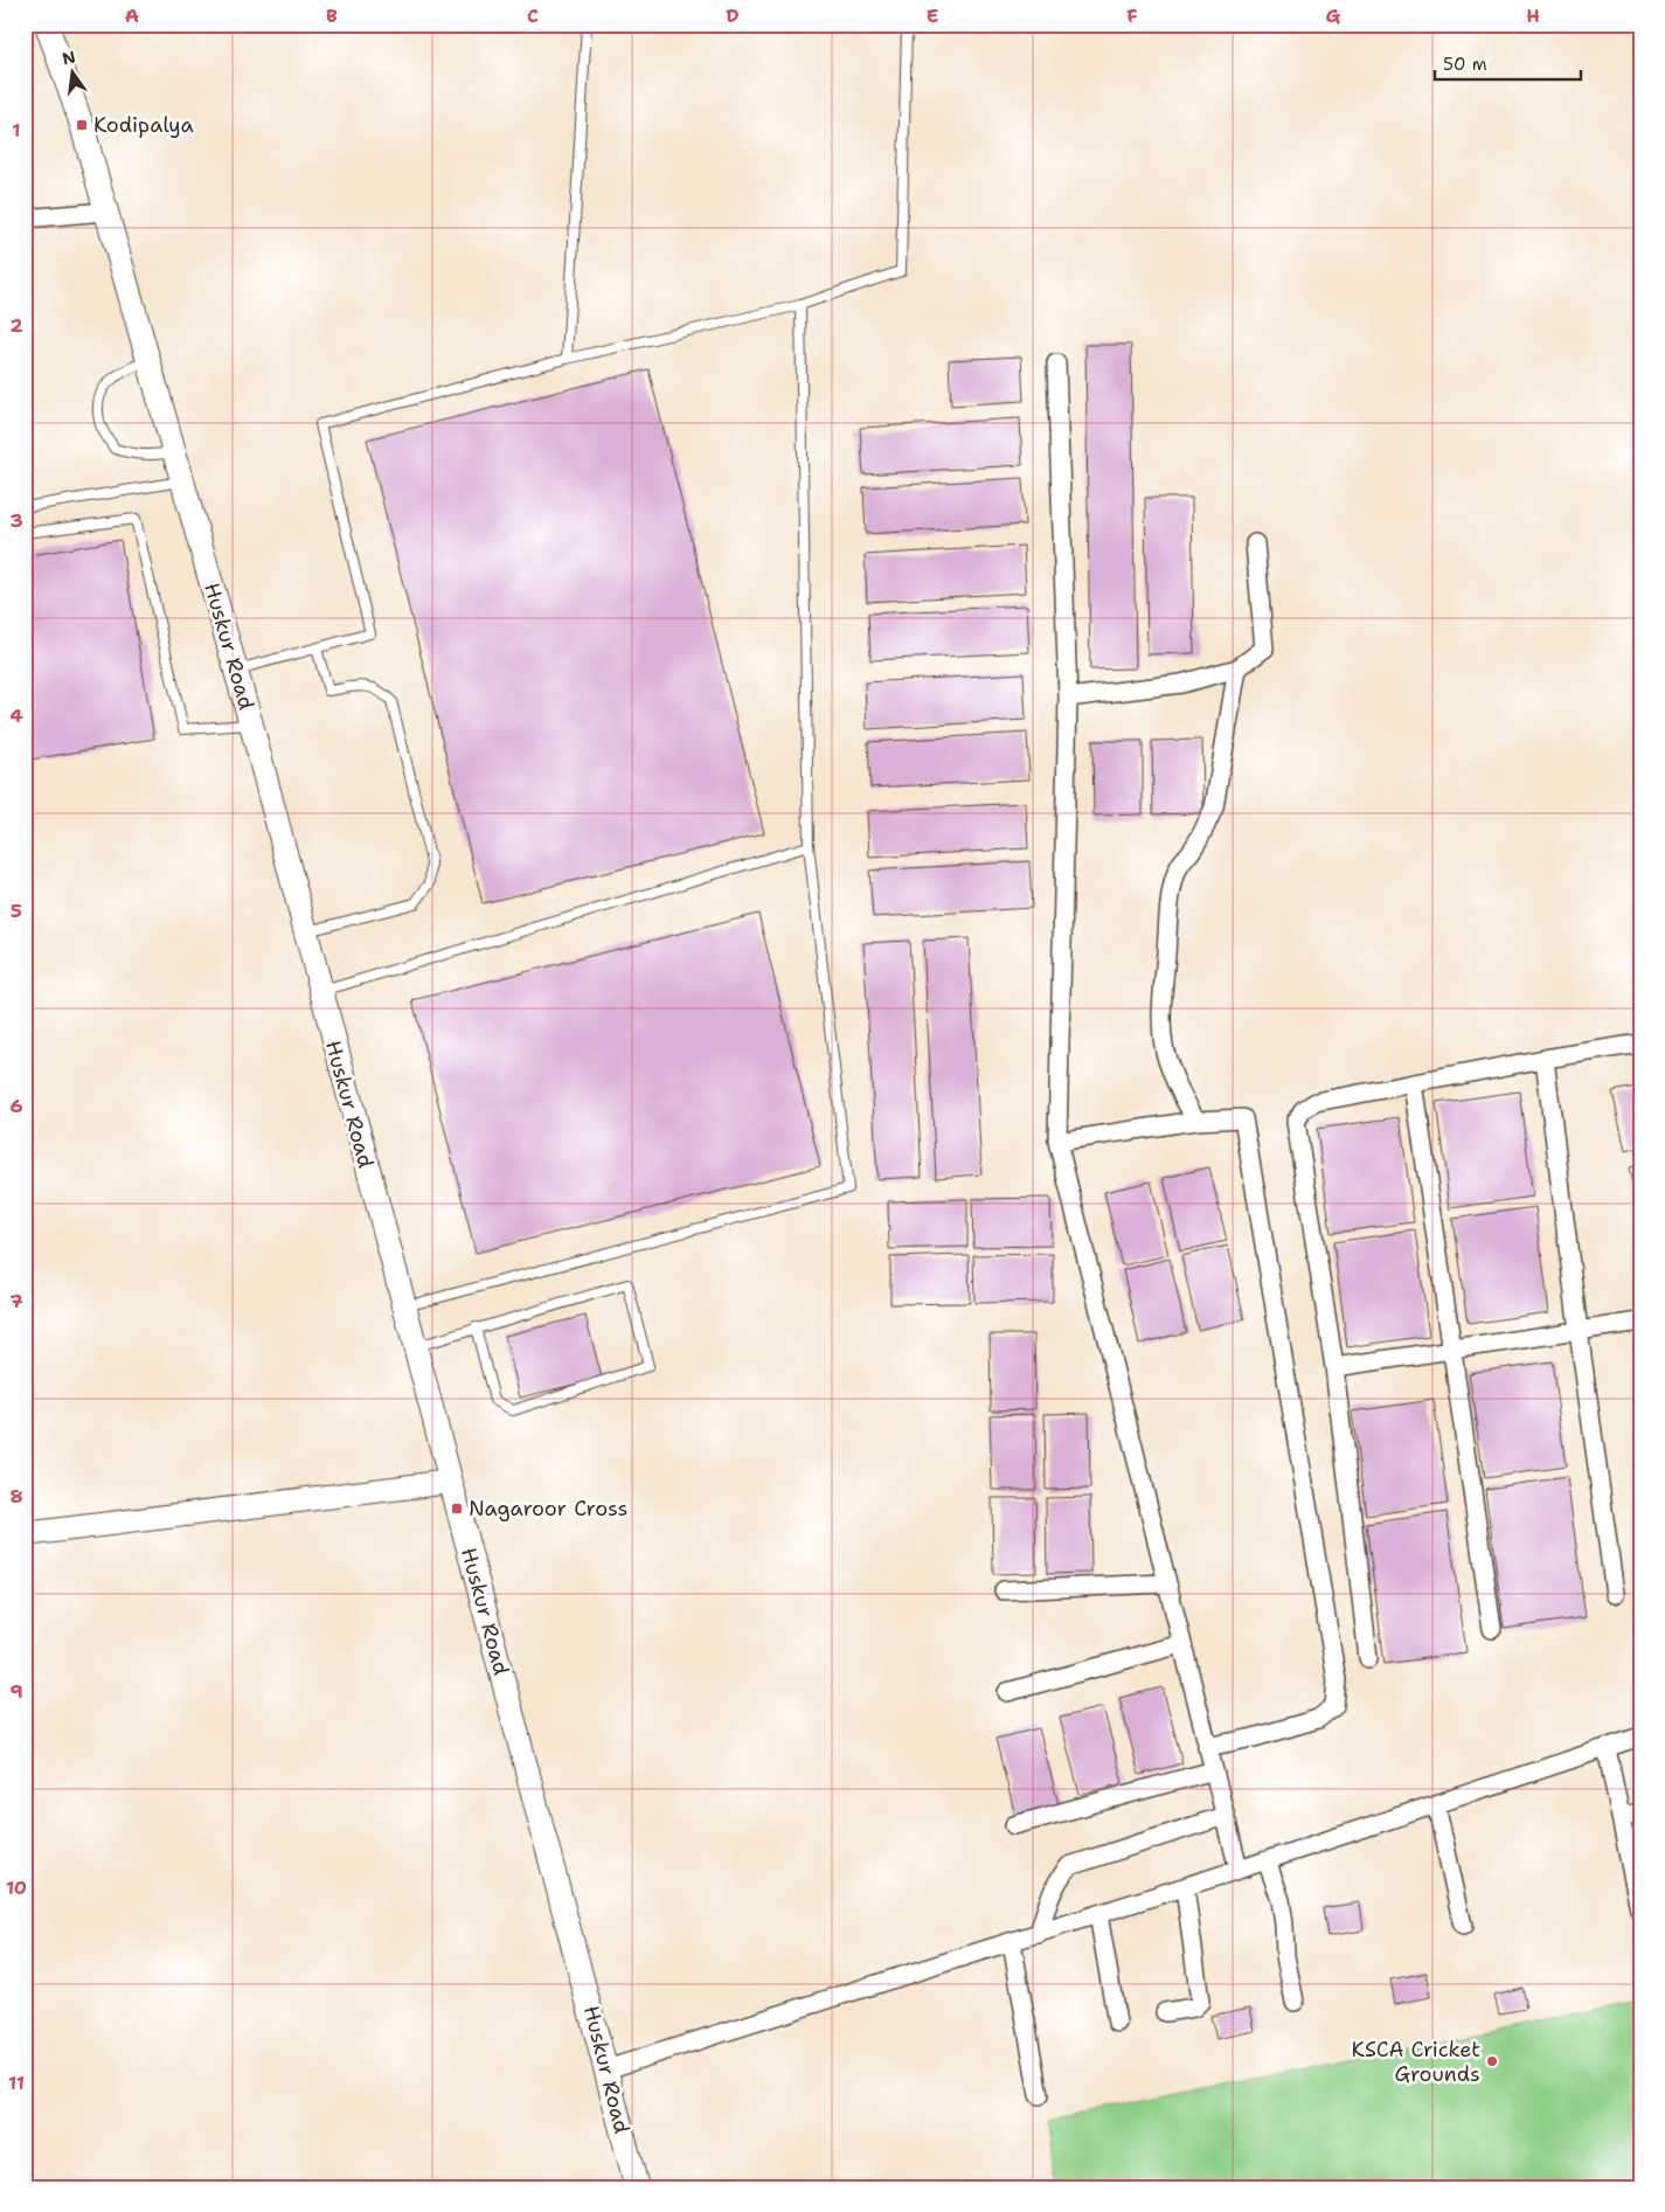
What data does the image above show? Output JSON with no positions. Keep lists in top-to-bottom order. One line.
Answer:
{"streets":{"street":["Huskur Road"]},"places":{"transit":["Kodipalya","Nagaroor Cross"],"other":["KSCA Cricket Grounds"]},"scale_bar":"50 m","north":"top","grid":{"columns":["A","B","C","D","E","F","G","H"],"rows":["1","2","3","4","5","6","7","8","9","10","11"]}}
